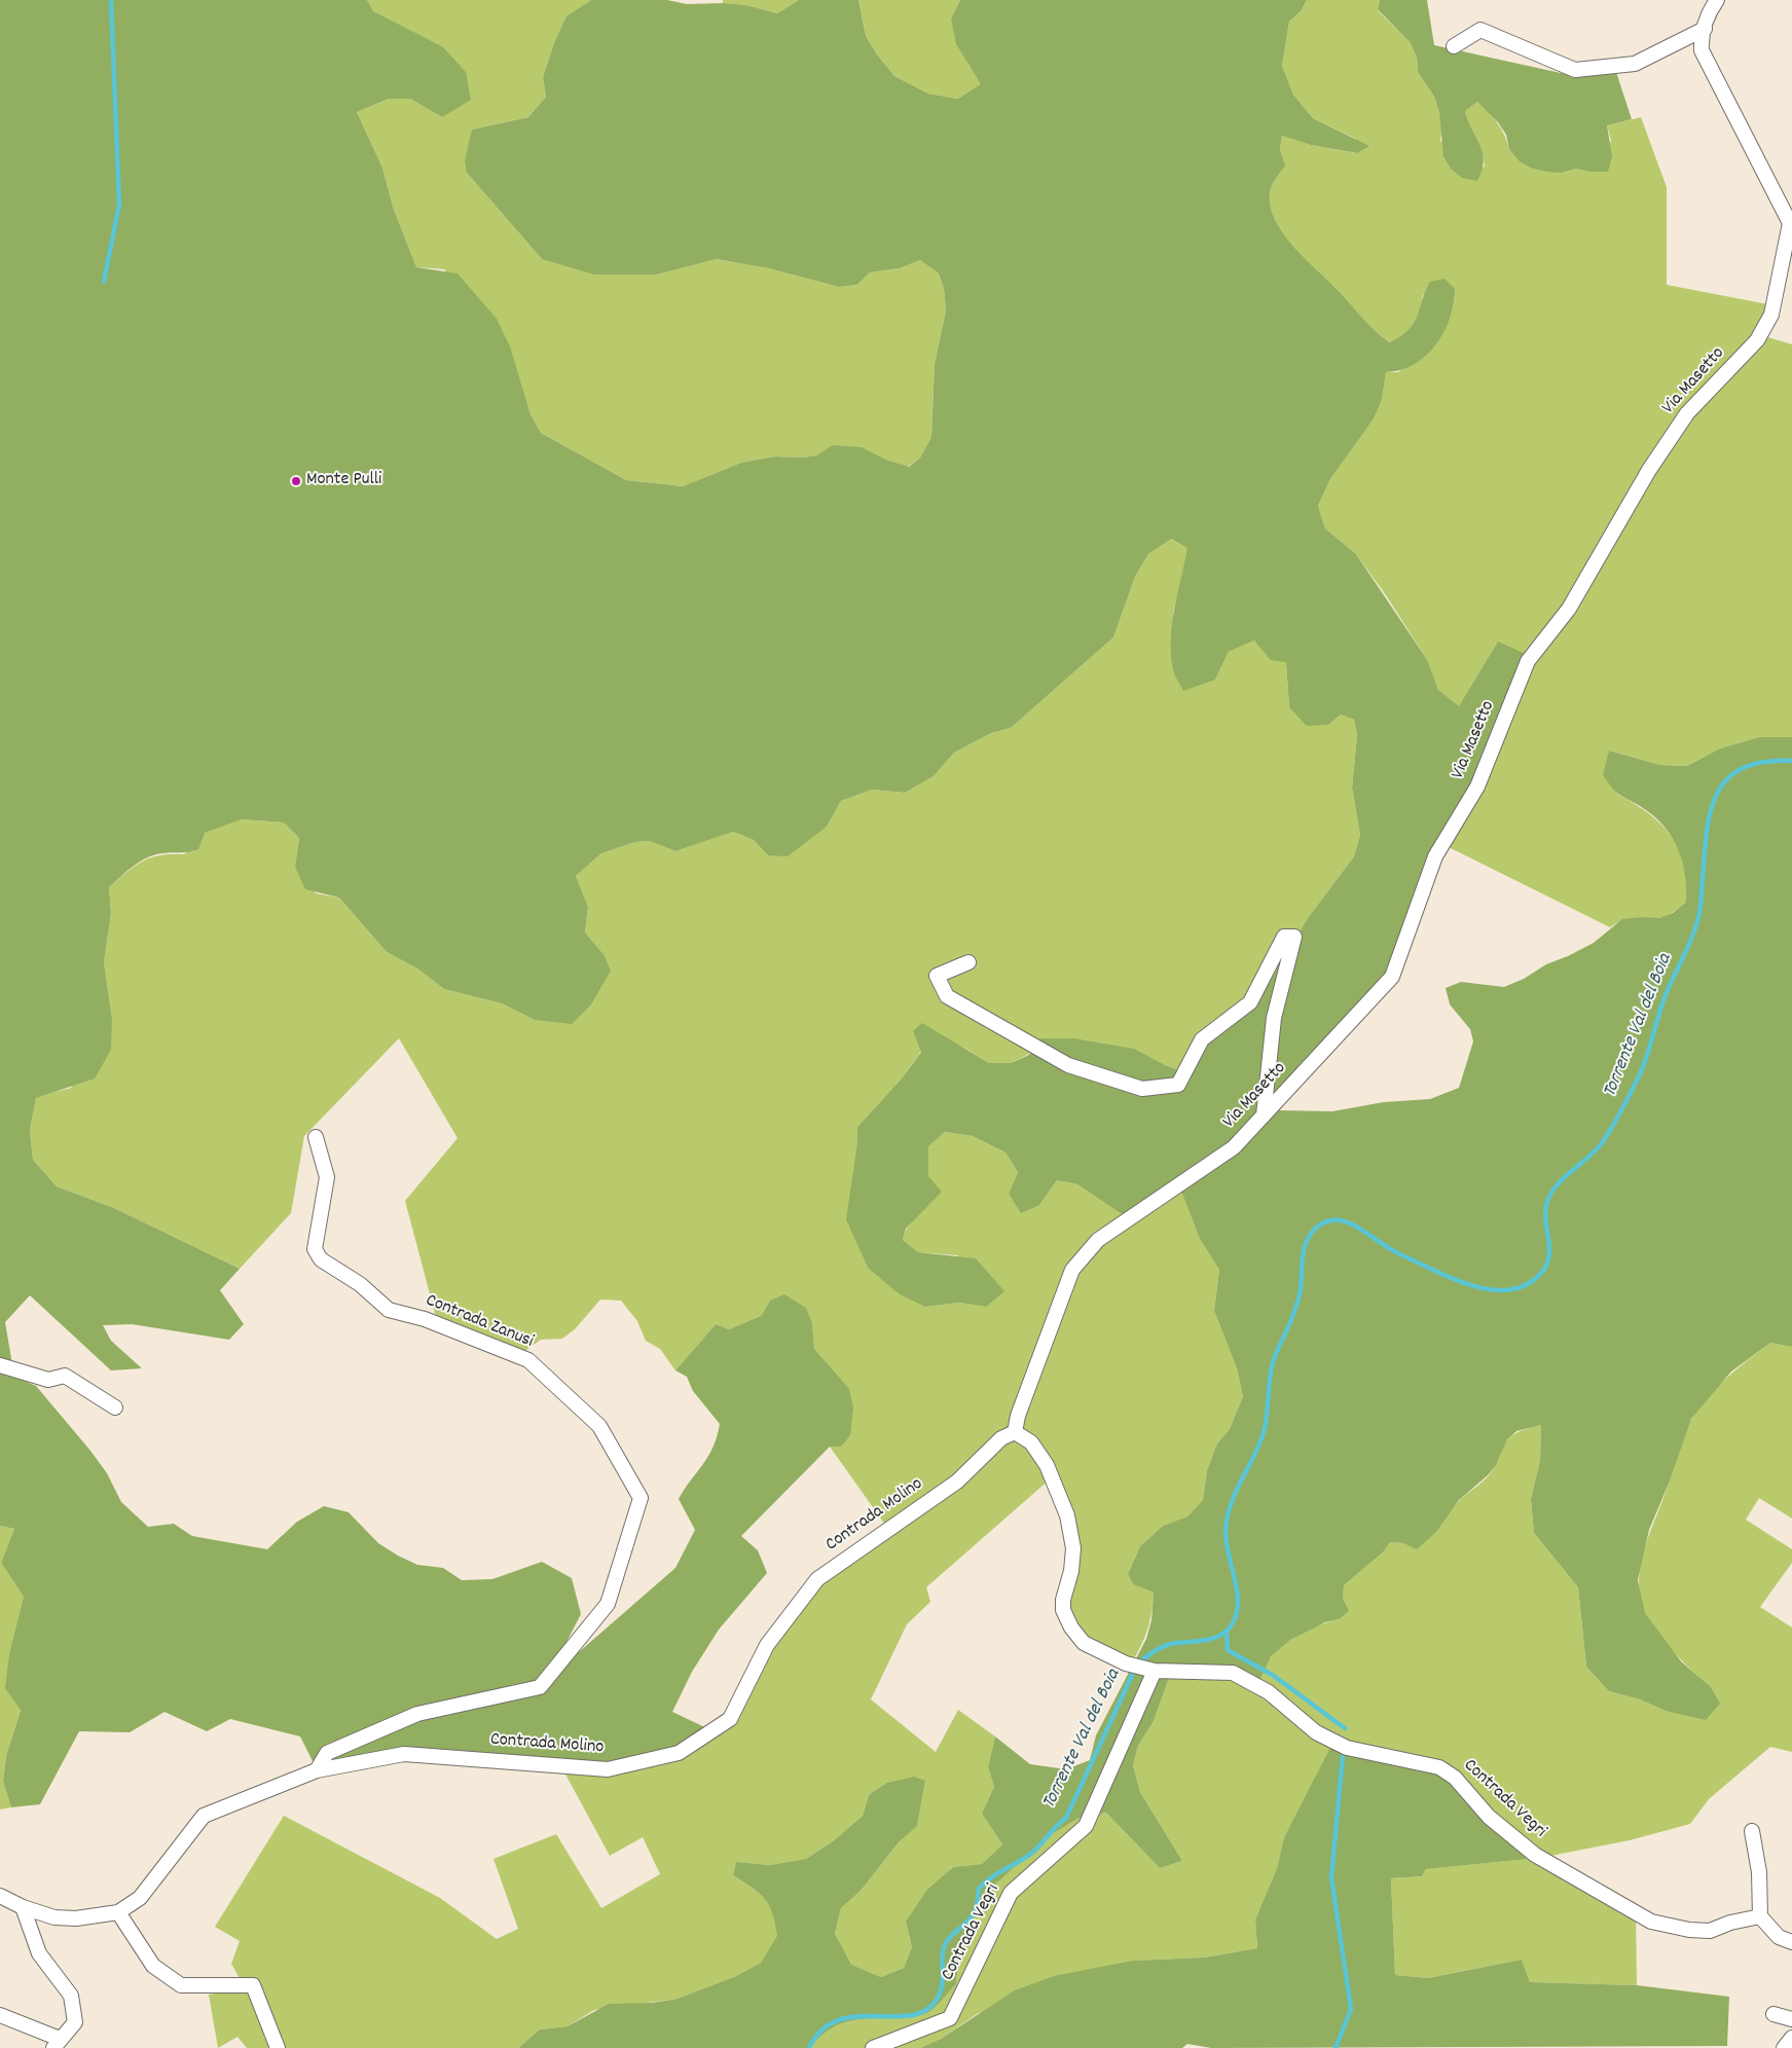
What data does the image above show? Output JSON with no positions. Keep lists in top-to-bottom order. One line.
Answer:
{"streets":{"street":["Via Masetto","Contrada Zanusi","Contrada Molino","Contrada Vegri"]},"crossings":[["Via Masetto","Contrada Molino"],["Via Masetto","Contrada Vegri"],["Contrada Zanusi","Contrada Molino"],["Contrada Molino","Contrada Vegri"]],"water":["Torrente Val del Boia"],"places":["Monte Pulli"]}
